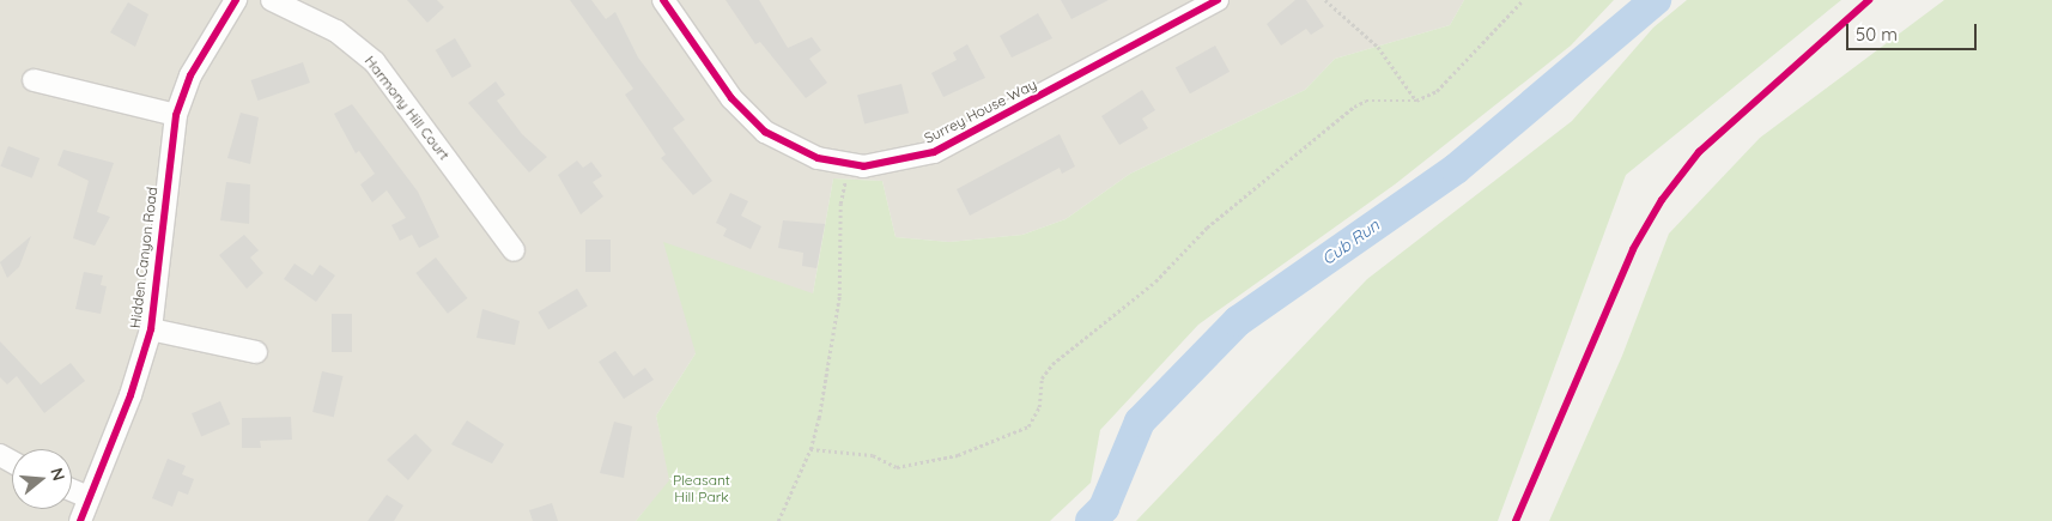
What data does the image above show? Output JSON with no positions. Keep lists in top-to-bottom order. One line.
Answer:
{"streets":{"street":["Harmony Hill Court","Surrey House Way","Hidden Canyon Road"]},"water":["Cub Run"],"parks":["Pleasant Hill Park"],"scale_bar":"50 m","north":"right"}
